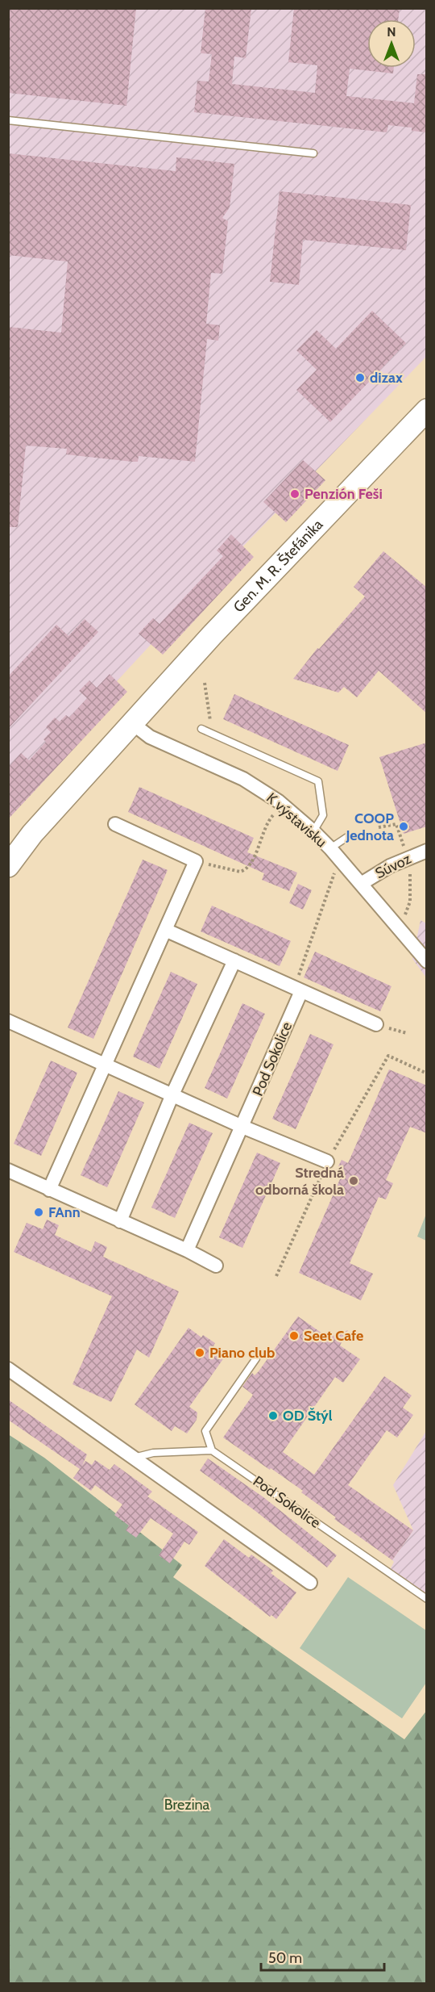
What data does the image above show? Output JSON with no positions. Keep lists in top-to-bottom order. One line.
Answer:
{"streets":{"main road":["Gen. M. R. Štefánika"],"street":["K výstavisku","Súvoz","Pod Sokolice"]},"crossings":[["Gen. M. R. Štefánika","K výstavisku"],["K výstavisku","Súvoz"]],"parks":["Brezina"],"places":["dizax","Penzión Feši","COOP Jednota","Stredná odborná škola","FAnn","Seet Cafe","Piano club","OD Štýl"],"scale_bar":"50 m","north":"top"}
